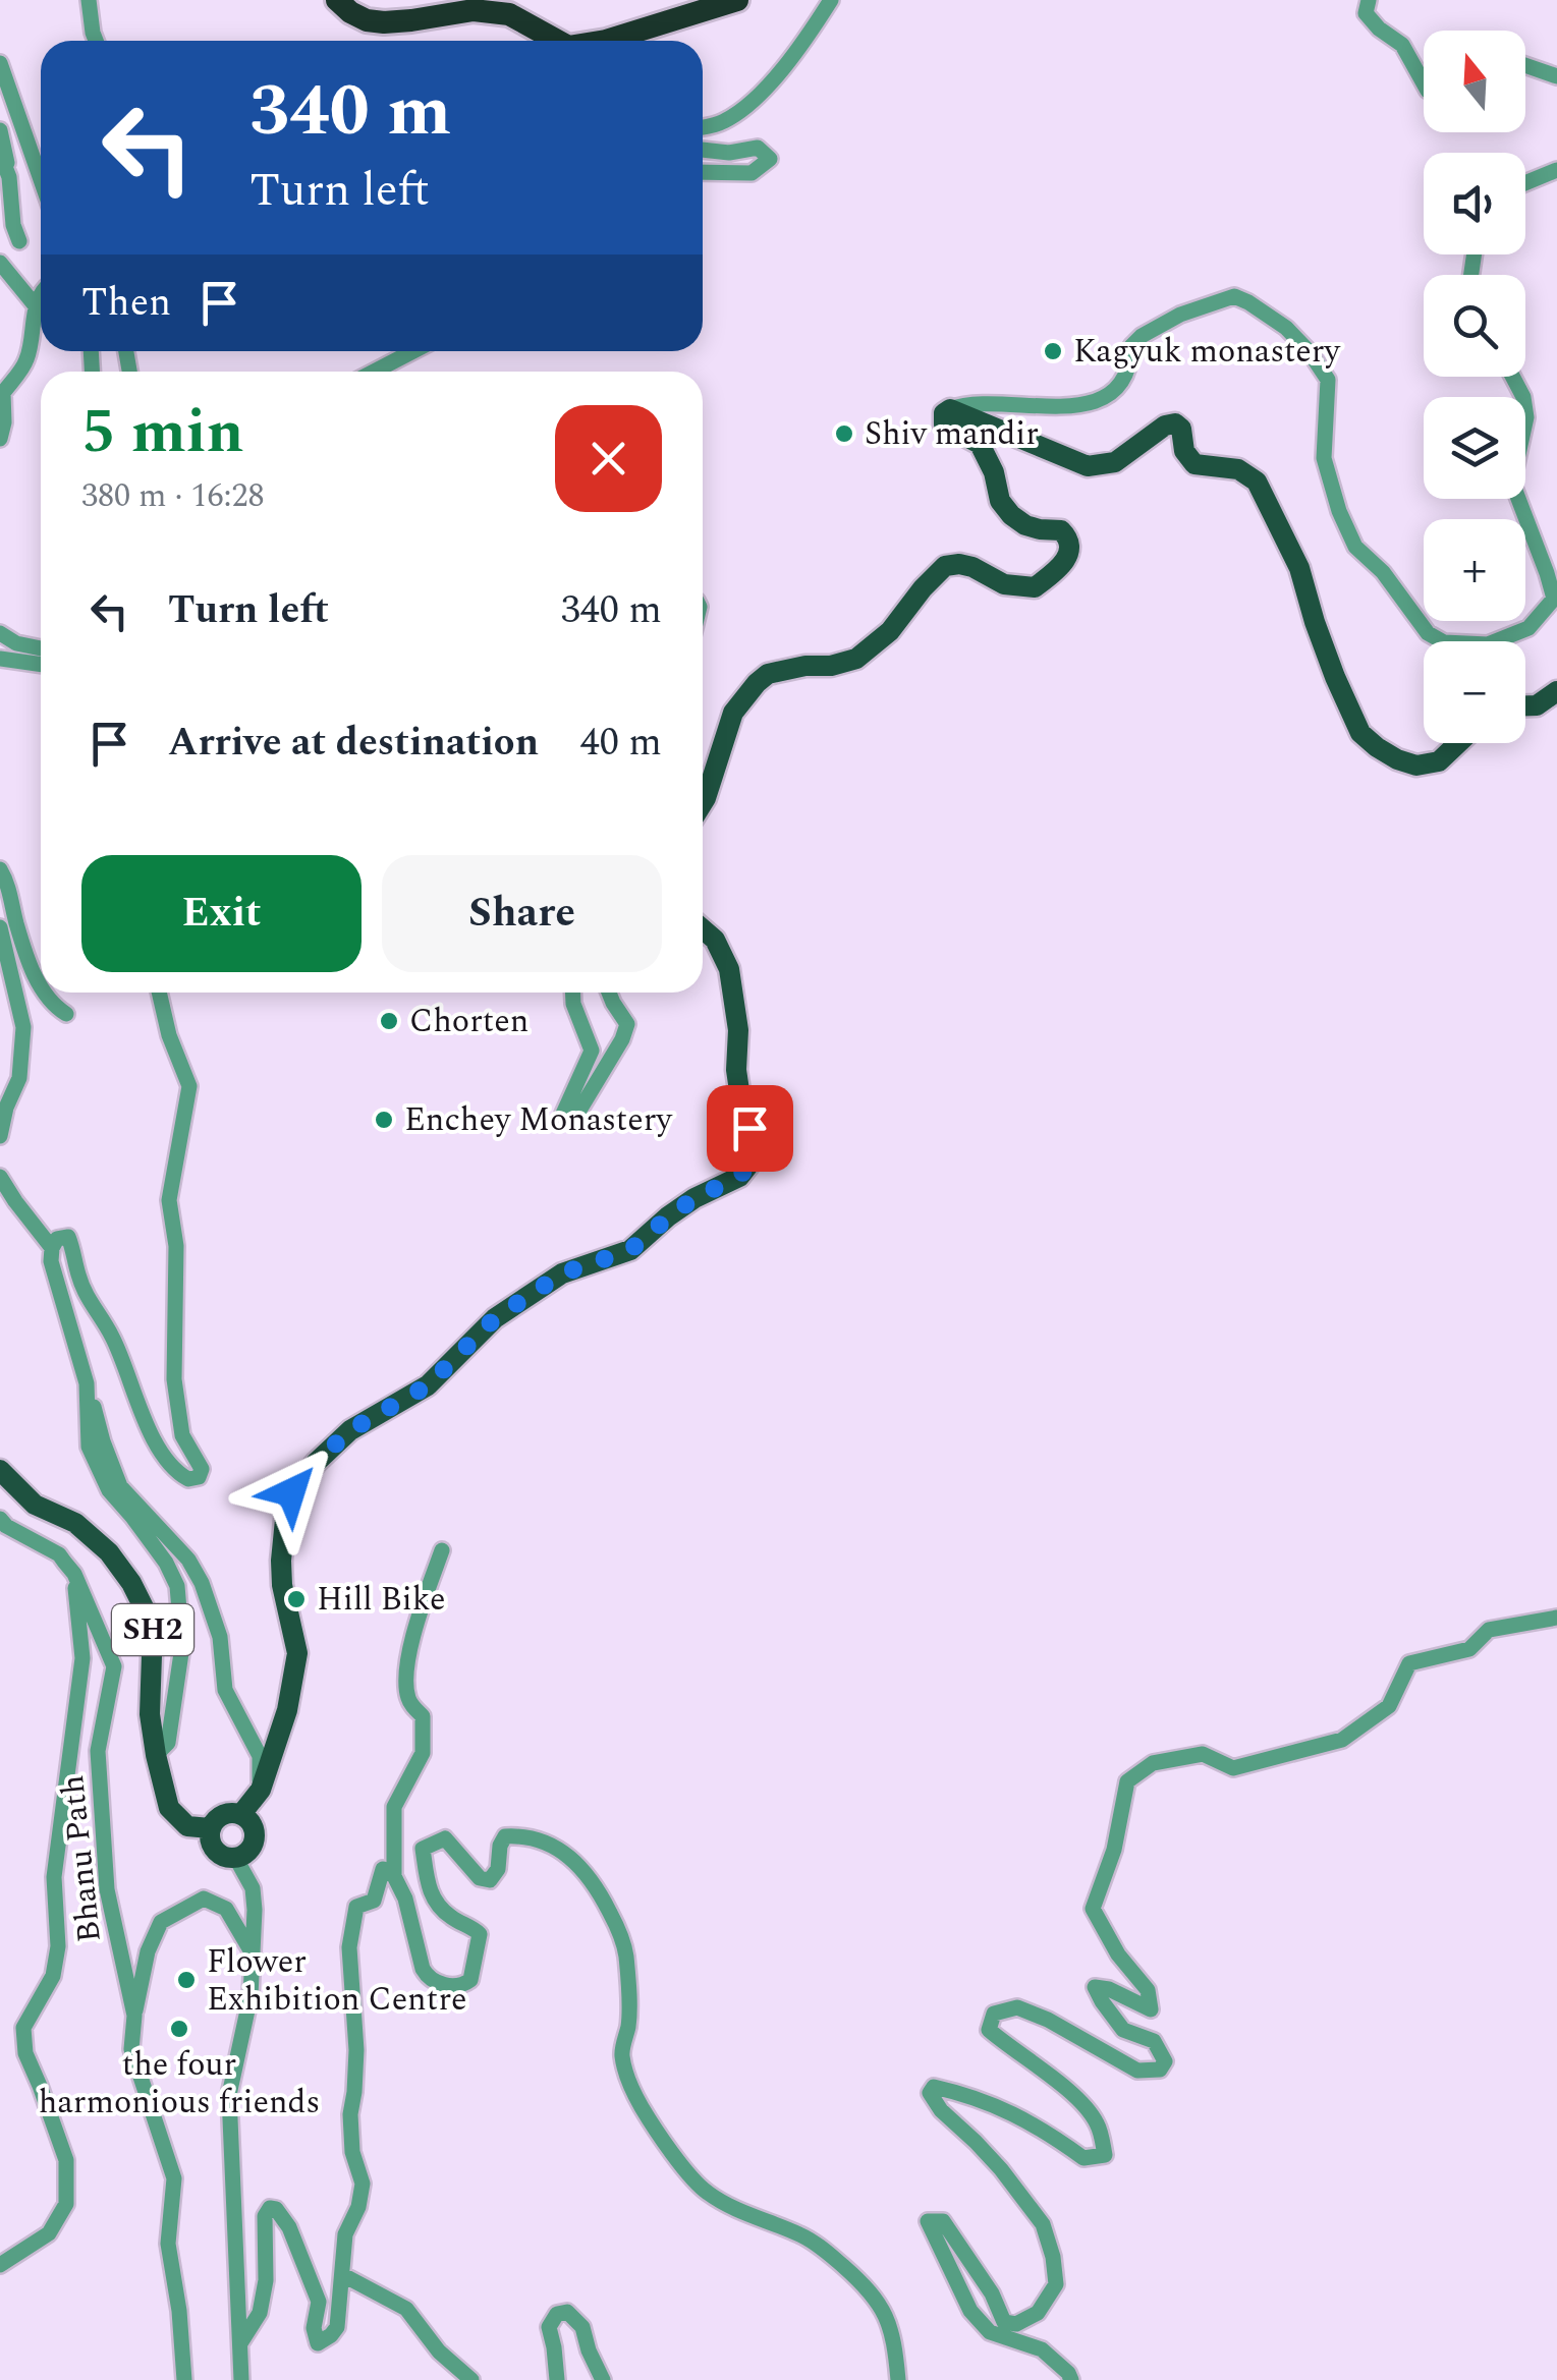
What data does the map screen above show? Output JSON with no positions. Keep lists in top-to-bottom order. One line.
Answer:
{"streets":{"main road":["SH2"],"street":["Bhanu Path"]},"places":["Kagyuk monastery","Shiv mandir","Chorten","Enchey Monastery","Hill Bike","Flower Exhibition Centre","the four harmonious friends"],"north":"top","page":{"map_buttons":["+","−"],"turn":["340 m","Turn left"],"then":"Then","heading":["5 min","380 m · 16:28"],"list":[{"name":"Turn left","value":"340 m"},{"name":"Arrive at destination","value":"40 m"}],"buttons":["Exit","Share"]}}
